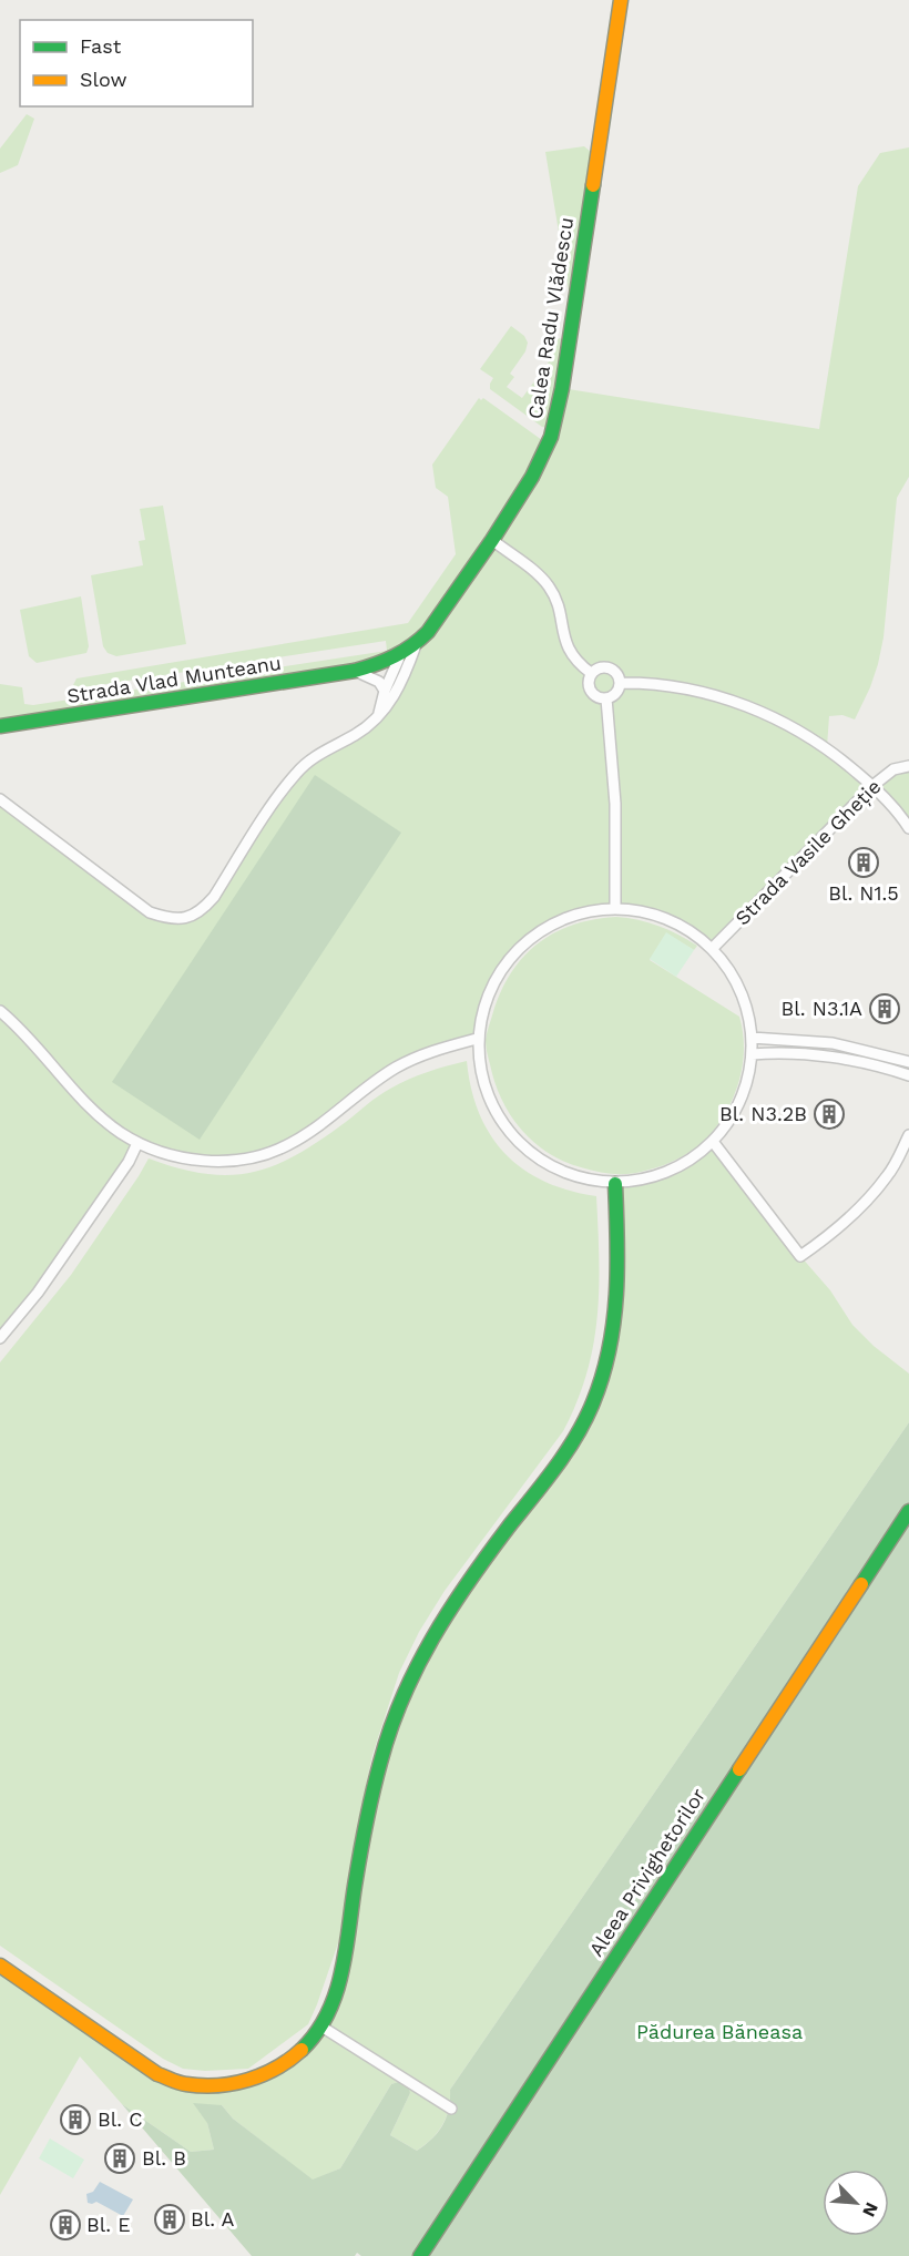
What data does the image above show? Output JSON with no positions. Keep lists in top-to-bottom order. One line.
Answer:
{"streets":{"street":["Calea Radu Vlădescu","Strada Vlad Munteanu","Strada Vasile Gheție","Aleea Privighetorilor"]},"crossings":[["Calea Radu Vlădescu","Strada Vlad Munteanu"]],"parks":["Pădurea Băneasa"],"places":{"building":["Bl. N1.5","Bl. N3.1A","Bl. N3.2B","Bl. C","Bl. B","Bl. A","Bl. E"]},"legend":["Fast","Slow"],"north":"bottom right"}
